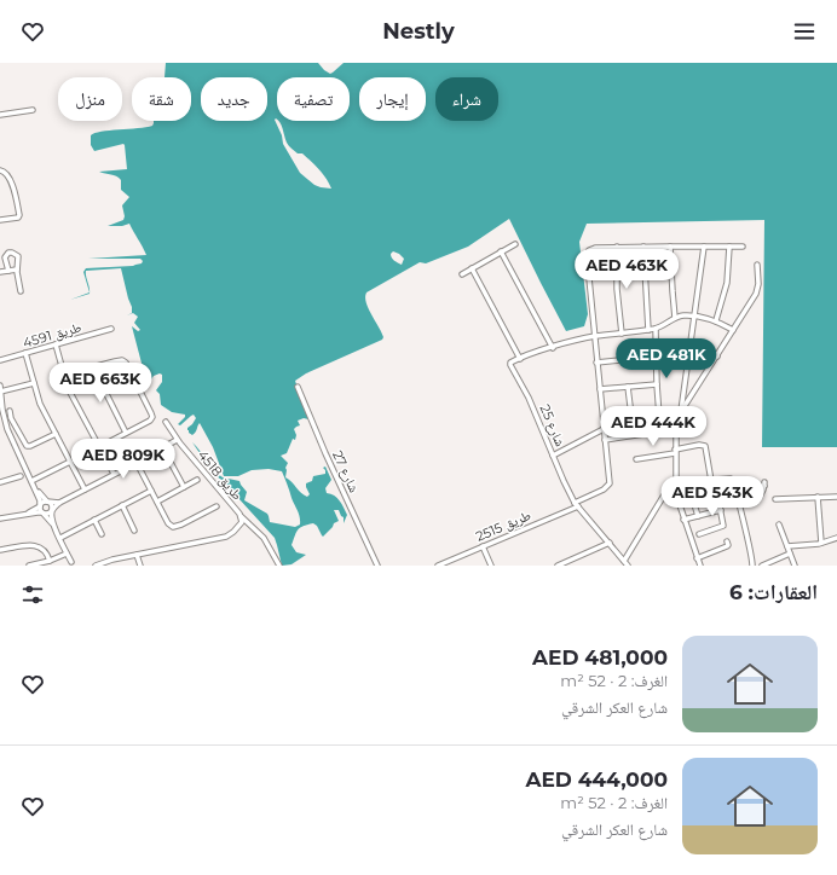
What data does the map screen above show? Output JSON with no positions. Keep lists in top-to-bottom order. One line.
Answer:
{"streets":{"street":["طريق 4591","شارع 25","شارع 27","طريق 4518","طريق 2515"]},"crossings":[["شارع 25","طريق 2515"]],"page":{"header":"Nestly","chip":["شراء","إيجار","تصفية","جديد","شقة","منزل"],"price":["AED 463K","AED 481K","AED 663K","AED 444K","AED 809K","AED 543K"],"heading":"العقارات: 6","list":[{"name":"AED 481,000","note":"الغرف: 2 · 52 m² · شارع العكر الشرقي"},{"name":"AED 444,000","note":"الغرف: 2 · 52 m² · شارع العكر الشرقي"}]}}
